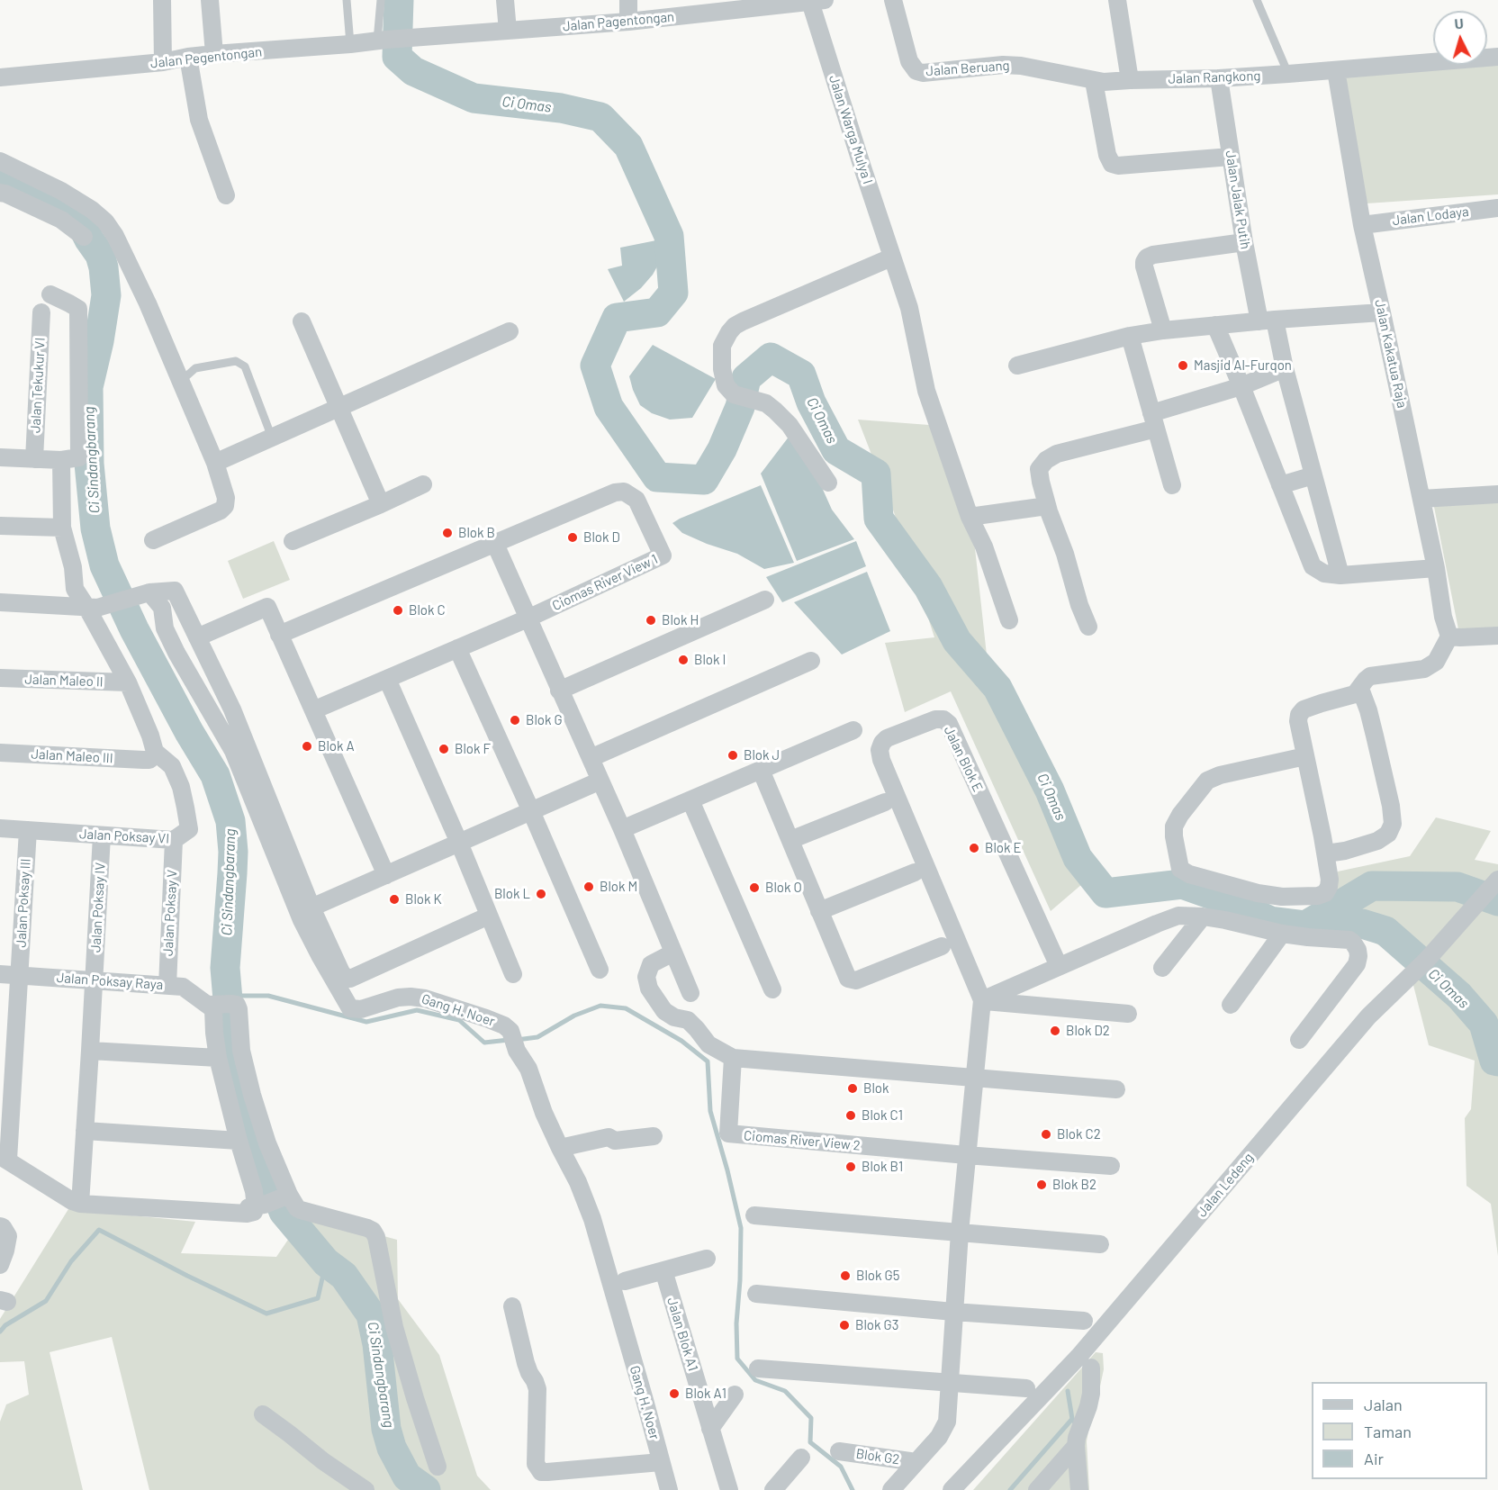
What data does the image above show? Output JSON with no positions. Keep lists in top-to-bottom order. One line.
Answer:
{"streets":{"street":["Jalan Pagentongan","Jalan Pegentongan","Jalan Beruang","Jalan Rangkong","Jalan Warga Mulya I","Jalan Jalak Putih","Jalan Lodaya","Jalan Kakatua Raja","Jalan Tekukur VI","Ciomas River View 1","Jalan Maleo II","Jalan Maleo III","Jalan Blok E","Jalan Poksay VI","Jalan Poksay III","Jalan Poksay IV","Jalan Poksay V","Jalan Poksay Raya","Gang H. Noer","Ciomas River View 2","Jalan Ledeng","Jalan Blok A1","Blok G2"]},"crossings":[["Jalan Pagentongan","Jalan Pegentongan"],["Jalan Pagentongan","Jalan Warga Mulya I"],["Jalan Beruang","Jalan Rangkong"],["Jalan Rangkong","Jalan Jalak Putih"],["Jalan Rangkong","Jalan Kakatua Raja"],["Jalan Lodaya","Jalan Kakatua Raja"],["Jalan Maleo III","Jalan Poksay VI"],["Jalan Poksay VI","Jalan Poksay III"],["Jalan Poksay VI","Jalan Poksay IV"],["Jalan Poksay VI","Jalan Poksay V"],["Jalan Poksay III","Jalan Poksay Raya"],["Jalan Poksay IV","Jalan Poksay Raya"],["Jalan Poksay V","Jalan Poksay Raya"]],"water":["Ci Omas","Ci Sindangbarang"],"places":["Masjid Al-Furqon","Blok B","Blok D","Blok C","Blok H","Blok I","Blok G","Blok A","Blok F","Blok J","Blok E","Blok M","Blok O","Blok L","Blok K","Blok D2","Blok","Blok C1","Blok C2","Blok B1","Blok B2","Blok G5","Blok G3","Blok A1"],"legend":["Jalan","Taman","Air"],"north":"top"}
